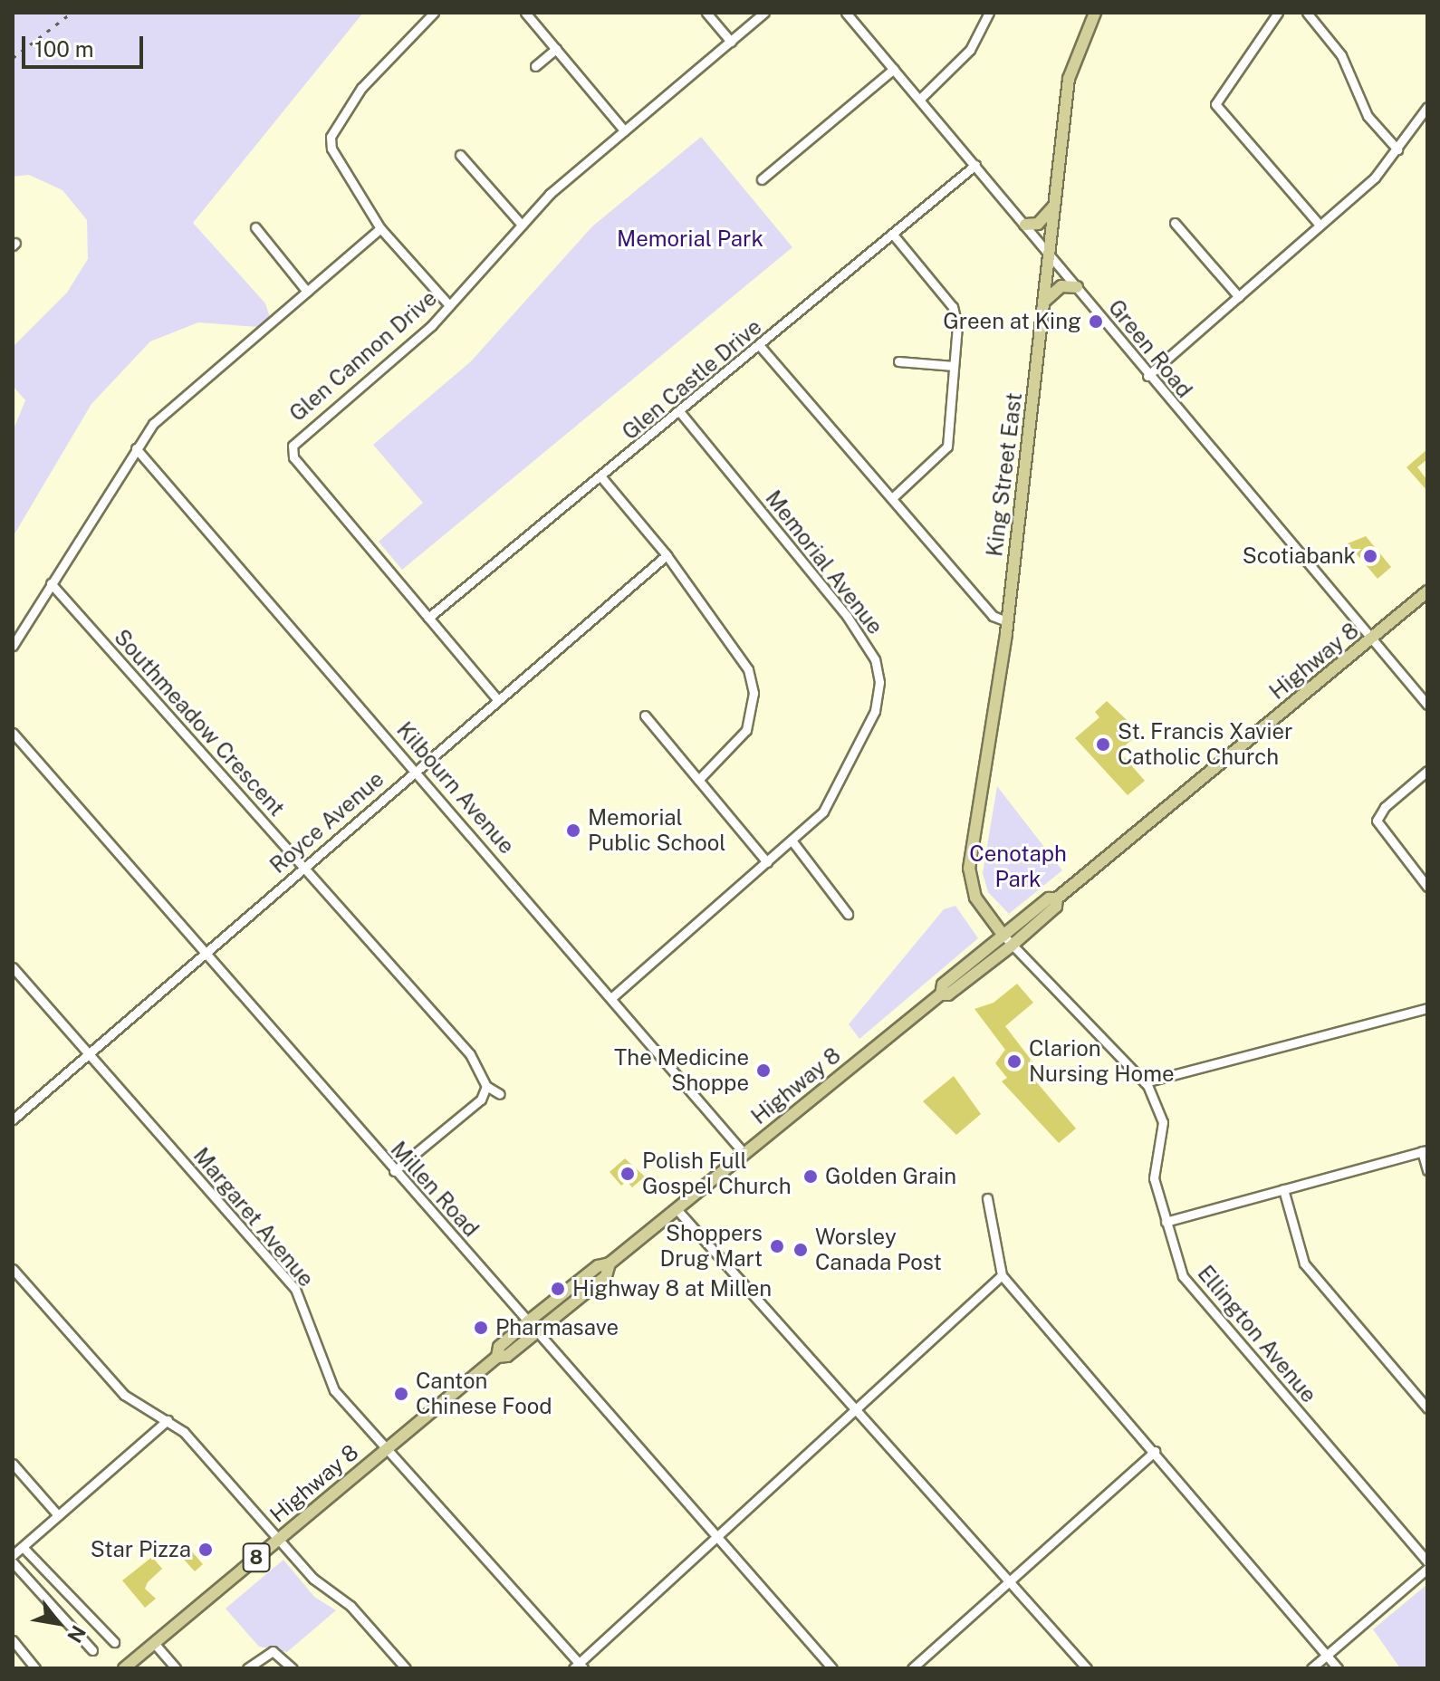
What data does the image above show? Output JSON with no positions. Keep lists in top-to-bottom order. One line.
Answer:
{"streets":{"main road":["King Street East","Highway 8","8"],"street":["Green Road","Glen Cannon Drive","Glen Castle Drive","Memorial Avenue","Southmeadow Crescent","Kilbourn Avenue","Royce Avenue","Millen Road","Margaret Avenue","Ellington Avenue"]},"crossings":[["Green Road","Glen Castle Drive"],["Green Road","King Street East"],["Green Road","Highway 8"],["Glen Cannon Drive","Glen Castle Drive"],["Glen Cannon Drive","Royce Avenue"],["Glen Castle Drive","Memorial Avenue"],["King Street East","Highway 8"],["King Street East","Ellington Avenue"],["Memorial Avenue","Kilbourn Avenue"],["Highway 8","Kilbourn Avenue"],["Highway 8","Millen Road"],["Highway 8","Margaret Avenue"],["Highway 8","Ellington Avenue"],["Southmeadow Crescent","Royce Avenue"],["Kilbourn Avenue","Royce Avenue"],["Royce Avenue","Millen Road"],["Royce Avenue","Margaret Avenue"]],"parks":["Memorial Park","Cenotaph Park"],"places":["Green at King","Scotiabank","St. Francis Xavier Catholic Church","Memorial Public School","Clarion Nursing Home","The Medicine Shoppe","Polish Full Gospel Church","Golden Grain","Shoppers Drug Mart","Worsley Canada Post","Highway 8 at Millen","Pharmasave","Canton Chinese Food","Star Pizza"],"scale_bar":"100 m","north":"bottom right"}
